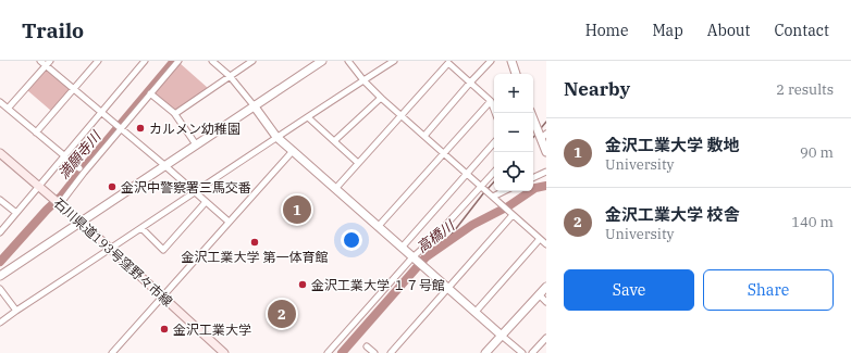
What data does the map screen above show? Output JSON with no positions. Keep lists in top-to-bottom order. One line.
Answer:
{"streets":{"main road":["石川県道193号窪野々市線"]},"water":["満願寺川","高橋川"],"places":["カルメン幼稚園","金沢中警察署三馬交番","金沢工業大学 第一体育館","金沢工業大学 １７号館","金沢工業大学"],"page":{"header":"Trailo","nav":["Home","Map","About","Contact"],"heading":["Nearby","2 results"],"map_buttons":["+","−"],"list":[{"mark":"1","name":"金沢工業大学 敷地","note":"University","value":"90 m"},{"mark":"2","name":"金沢工業大学 校舎","note":"University","value":"140 m"}],"pins":["1","2"],"buttons":["Save","Share"]}}
